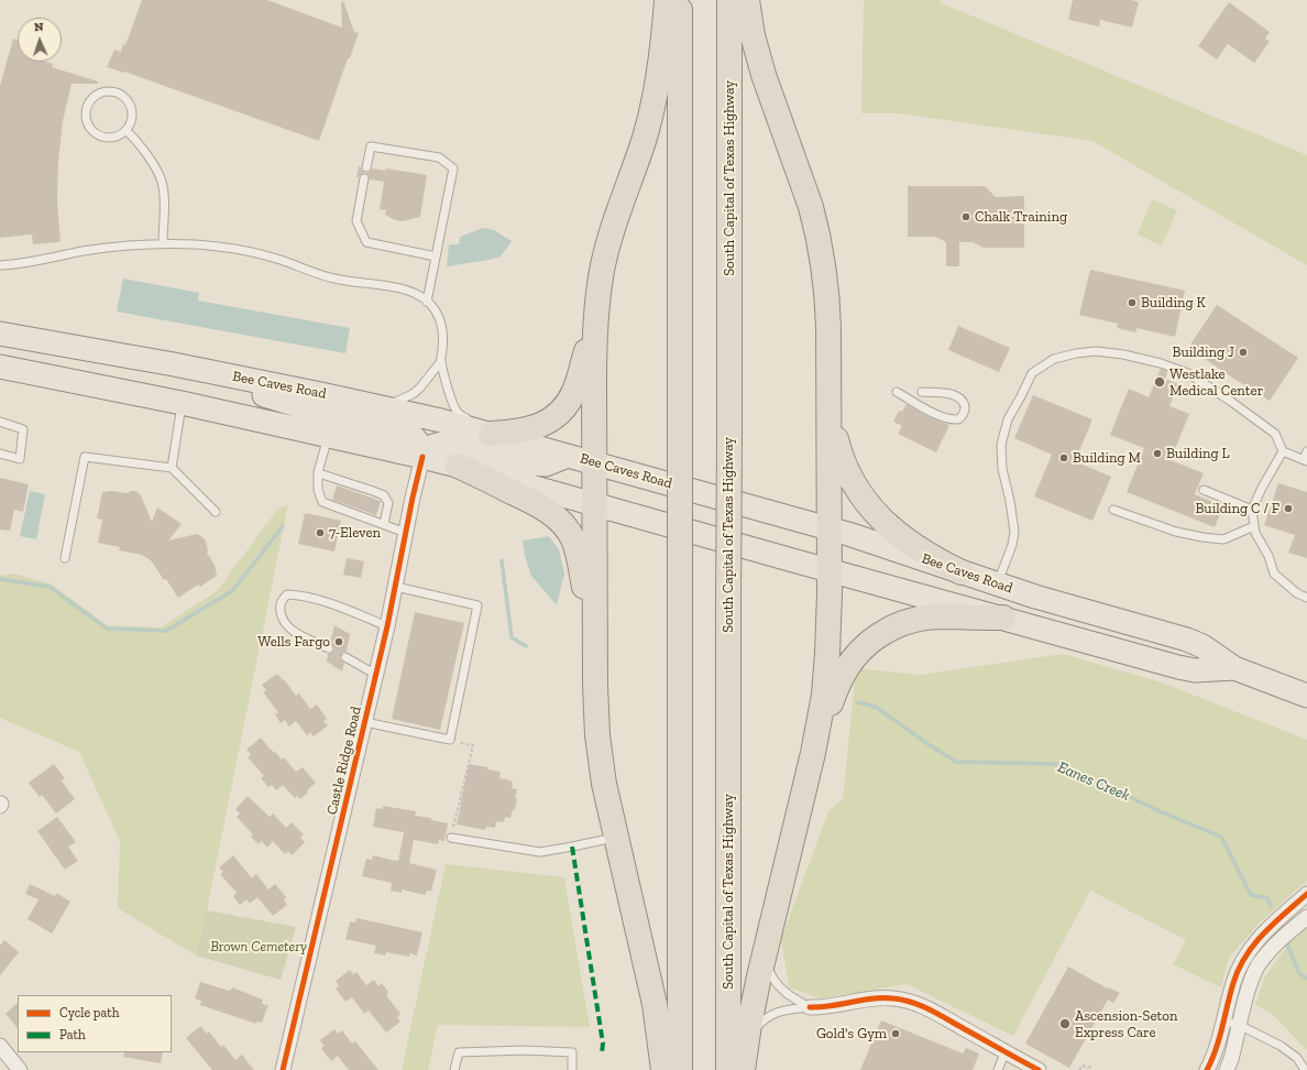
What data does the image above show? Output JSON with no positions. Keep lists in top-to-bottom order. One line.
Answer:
{"streets":{"highway":["South Capital of Texas Highway"],"main road":["Bee Caves Road"],"street":["Castle Ridge Road"]},"crossings":[["Bee Caves Road","Castle Ridge Road"]],"water":["Eanes Creek"],"parks":["Brown Cemetery"],"places":["Chalk Training","Building K","Building J","Westlake Medical Center","Building L","Building M","Building C / F","7-Eleven","Wells Fargo","Ascension-Seton Express Care","Gold's Gym"],"legend":["Cycle path","Path"],"north":"top"}
